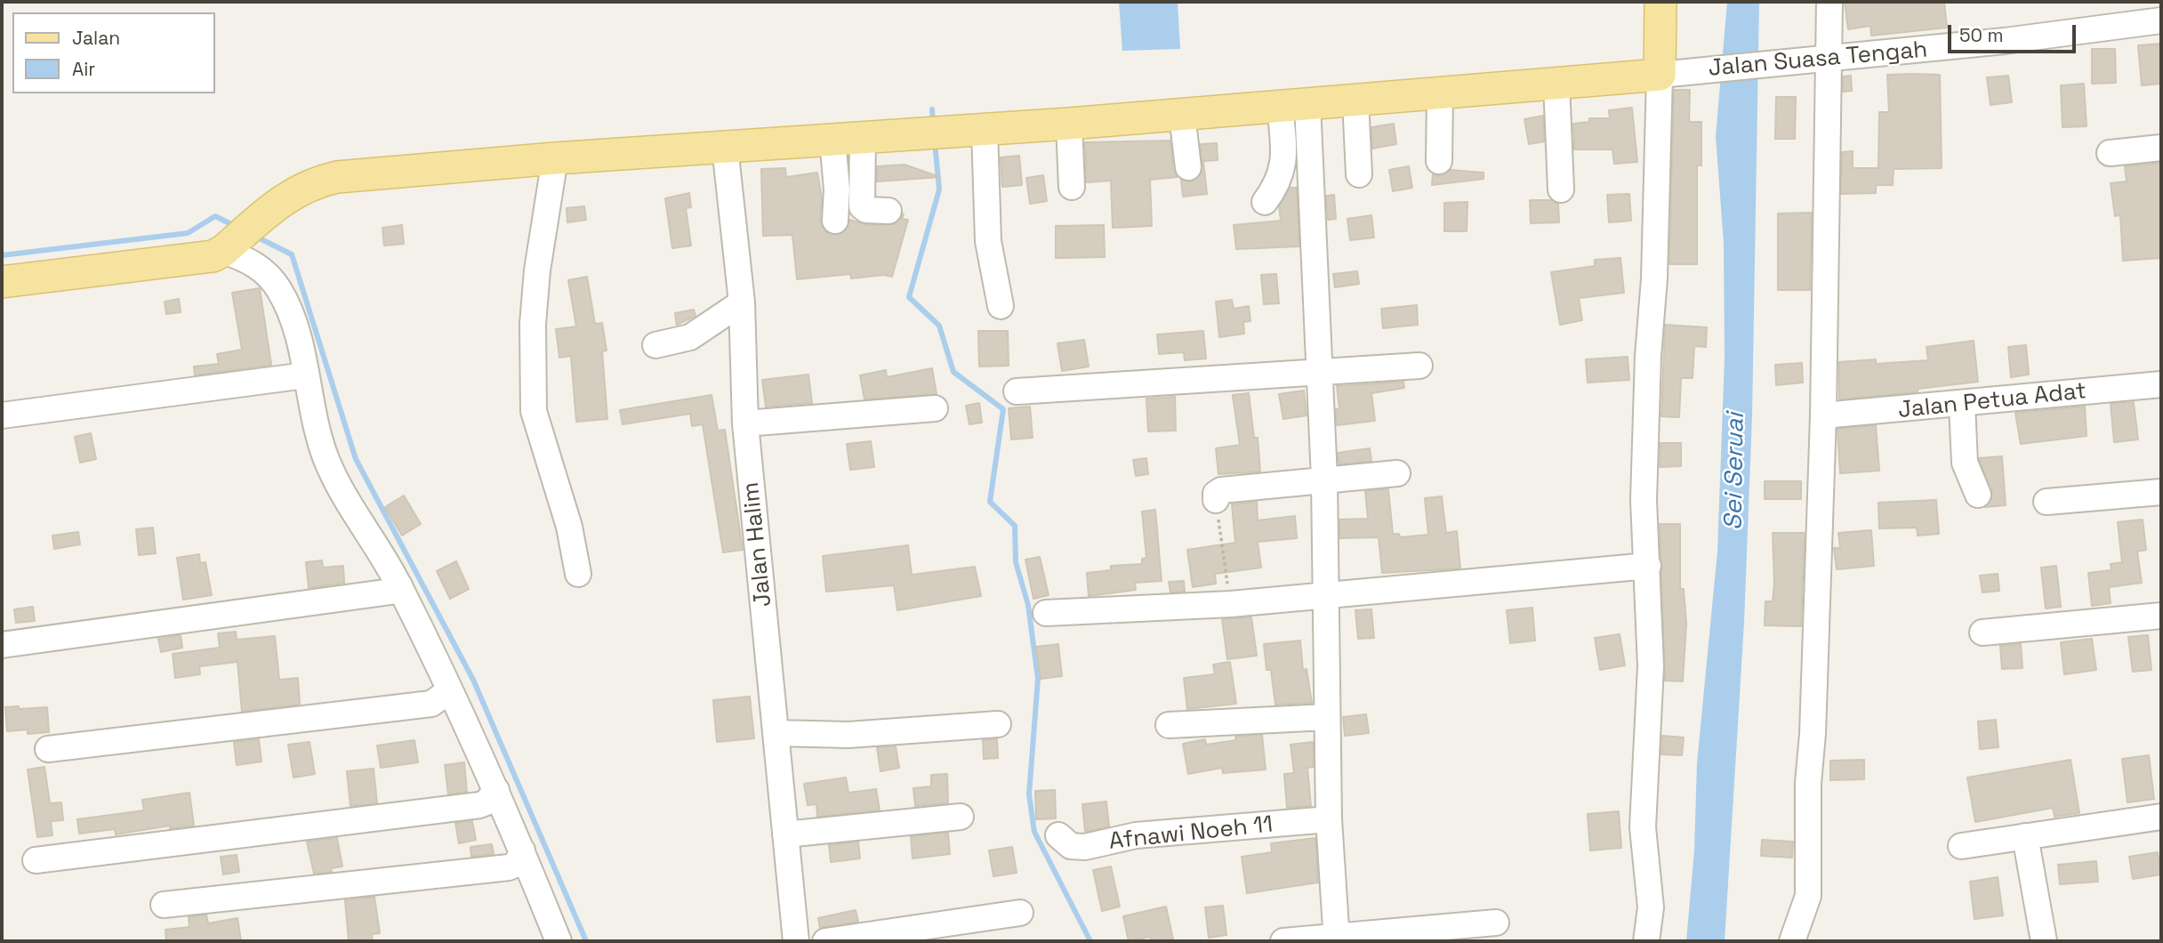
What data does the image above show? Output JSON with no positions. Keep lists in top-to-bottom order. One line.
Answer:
{"streets":{"street":["Jalan Suasa Tengah","Jalan Petua Adat","Jalan Halim","Afnawi Noeh 11"]},"water":["Sei Seruai"],"legend":["Jalan","Air"],"scale_bar":"50 m"}
